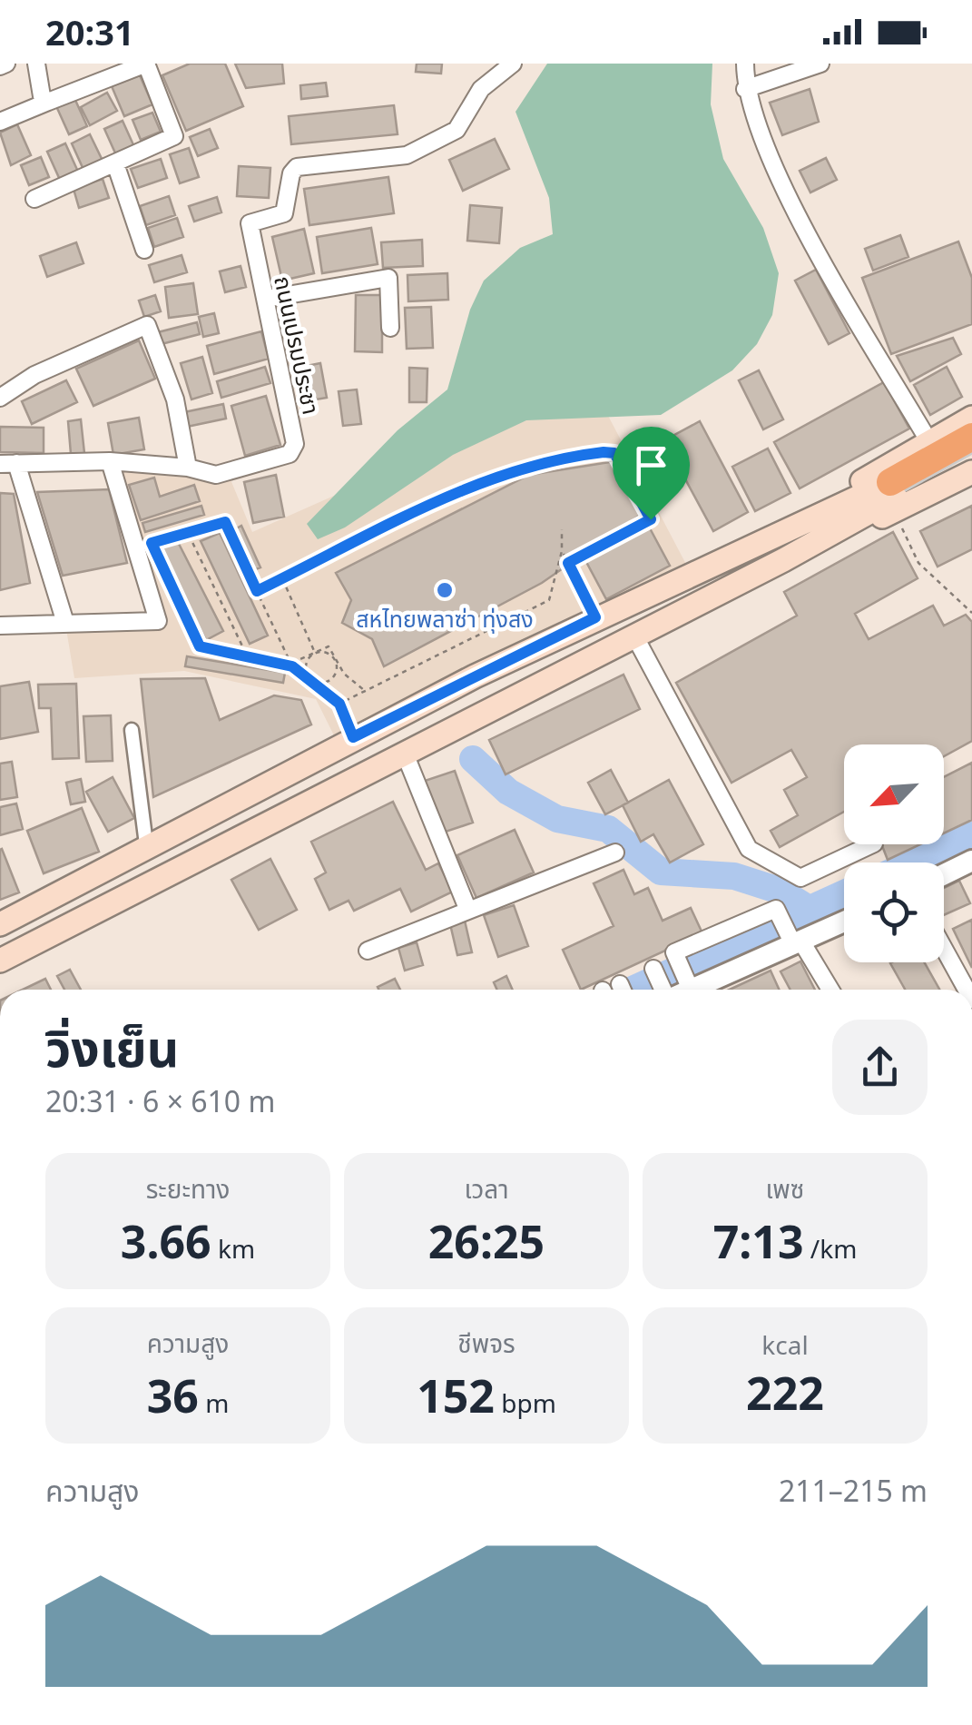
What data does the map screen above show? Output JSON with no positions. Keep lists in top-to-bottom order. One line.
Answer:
{"streets":{"street":["ถนนเปรมประชา"]},"places":["สหไทยพลาซ่า ทุ่งสง"],"north":"bottom left","page":{"status":"20:31","heading":["วิ่งเย็น","20:31 · 6 × 610 m"],"stats":[["ระยะทาง","3.66 km"],["เวลา","26:25"],["เพซ","7:13 /km"],["ความสูง","36 m"],["ชีพจร","152 bpm"],["kcal","222"]],"chart":["ความสูง","211–215 m"]}}
